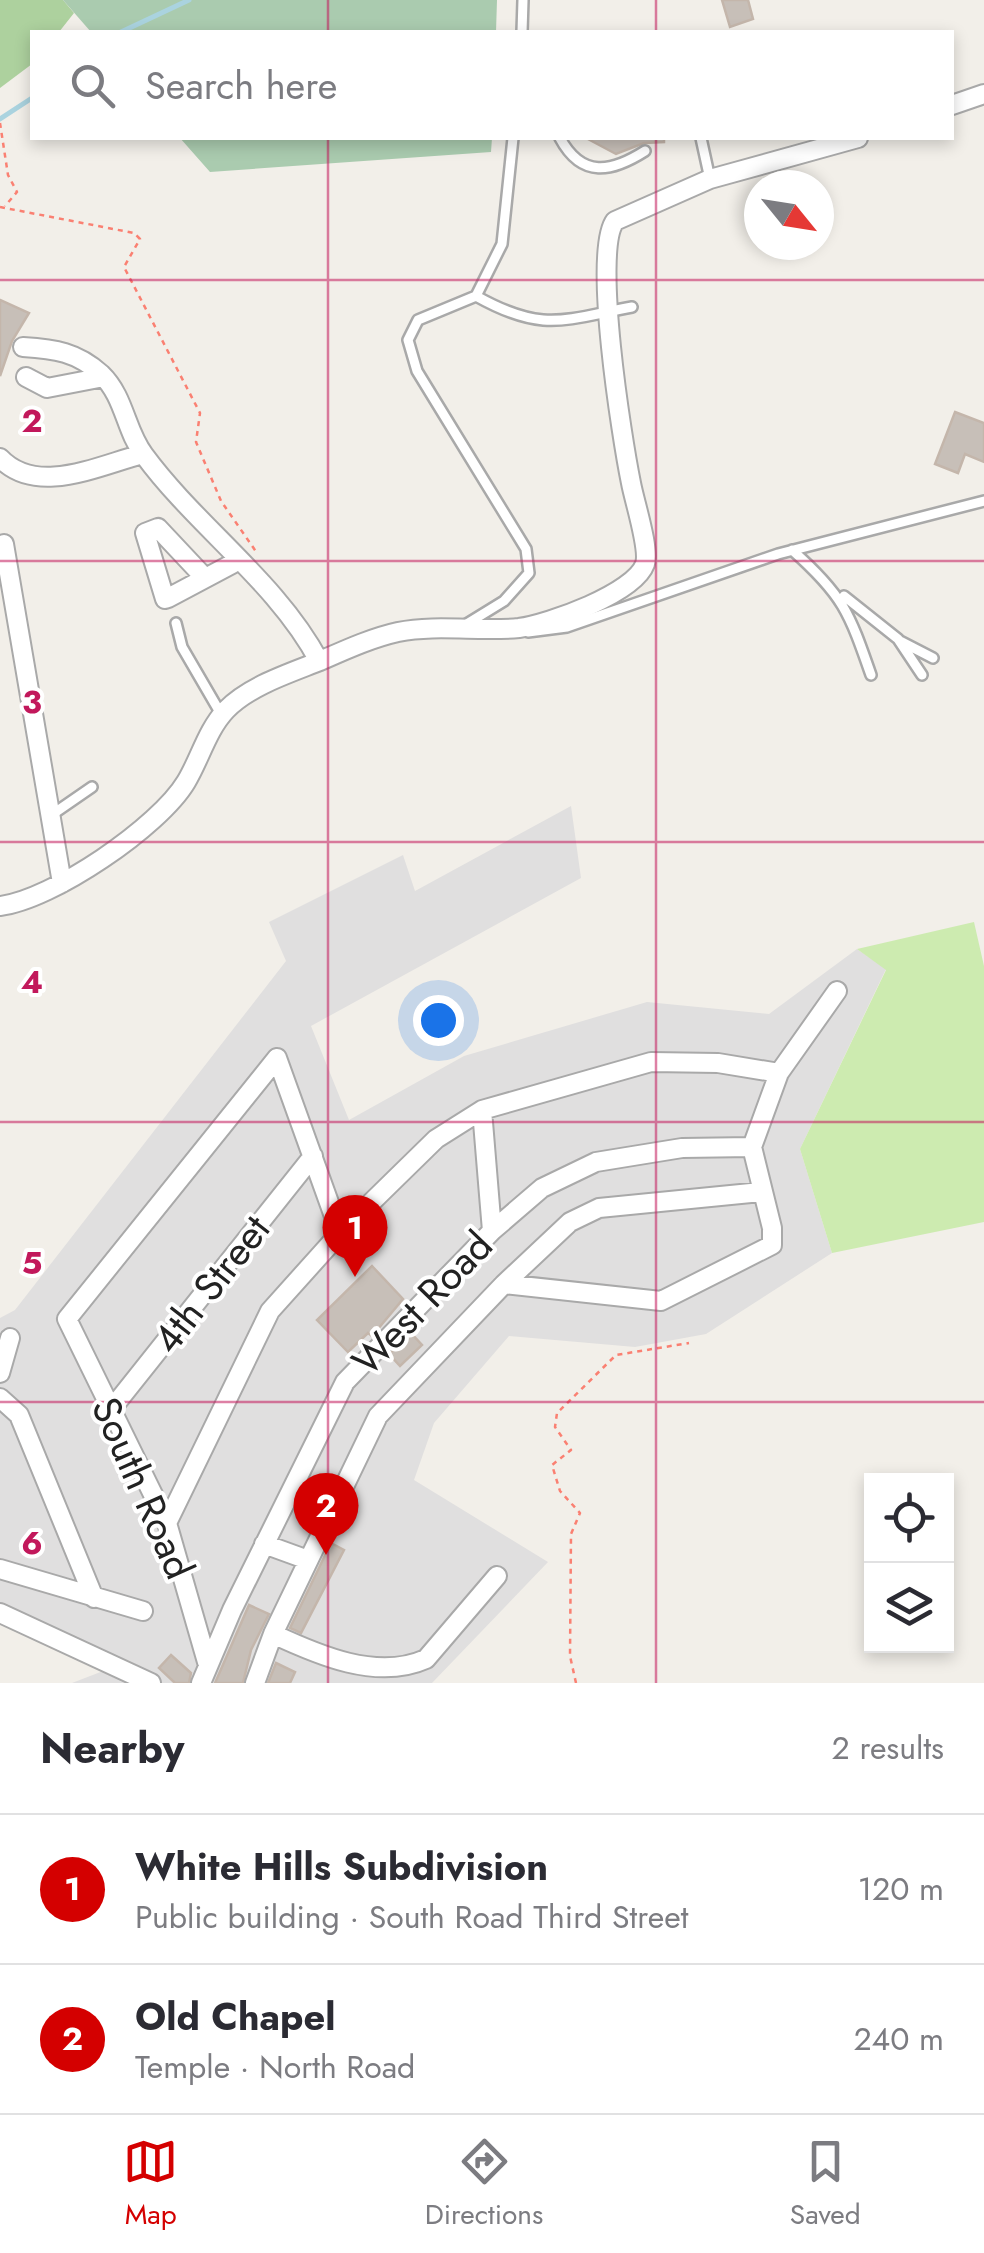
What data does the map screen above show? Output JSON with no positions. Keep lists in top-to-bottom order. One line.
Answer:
{"streets":{"street":["4th Street","West Road","South Road"]},"crossings":[["4th Street","South Road"],["West Road","South Road"]],"north":"bottom right","page":{"search":"Search here","pins":["1","2"],"heading":["Nearby","2 results"],"list":[{"mark":"1","name":"White Hills Subdivision","note":"Public building · South Road Third Street","value":"120 m"},{"mark":"2","name":"Old Chapel","note":"Temple · North Road","value":"240 m"}],"nav":["Map","Directions","Saved"]},"grid":{"rows":["2","3","4","5","6"]}}
